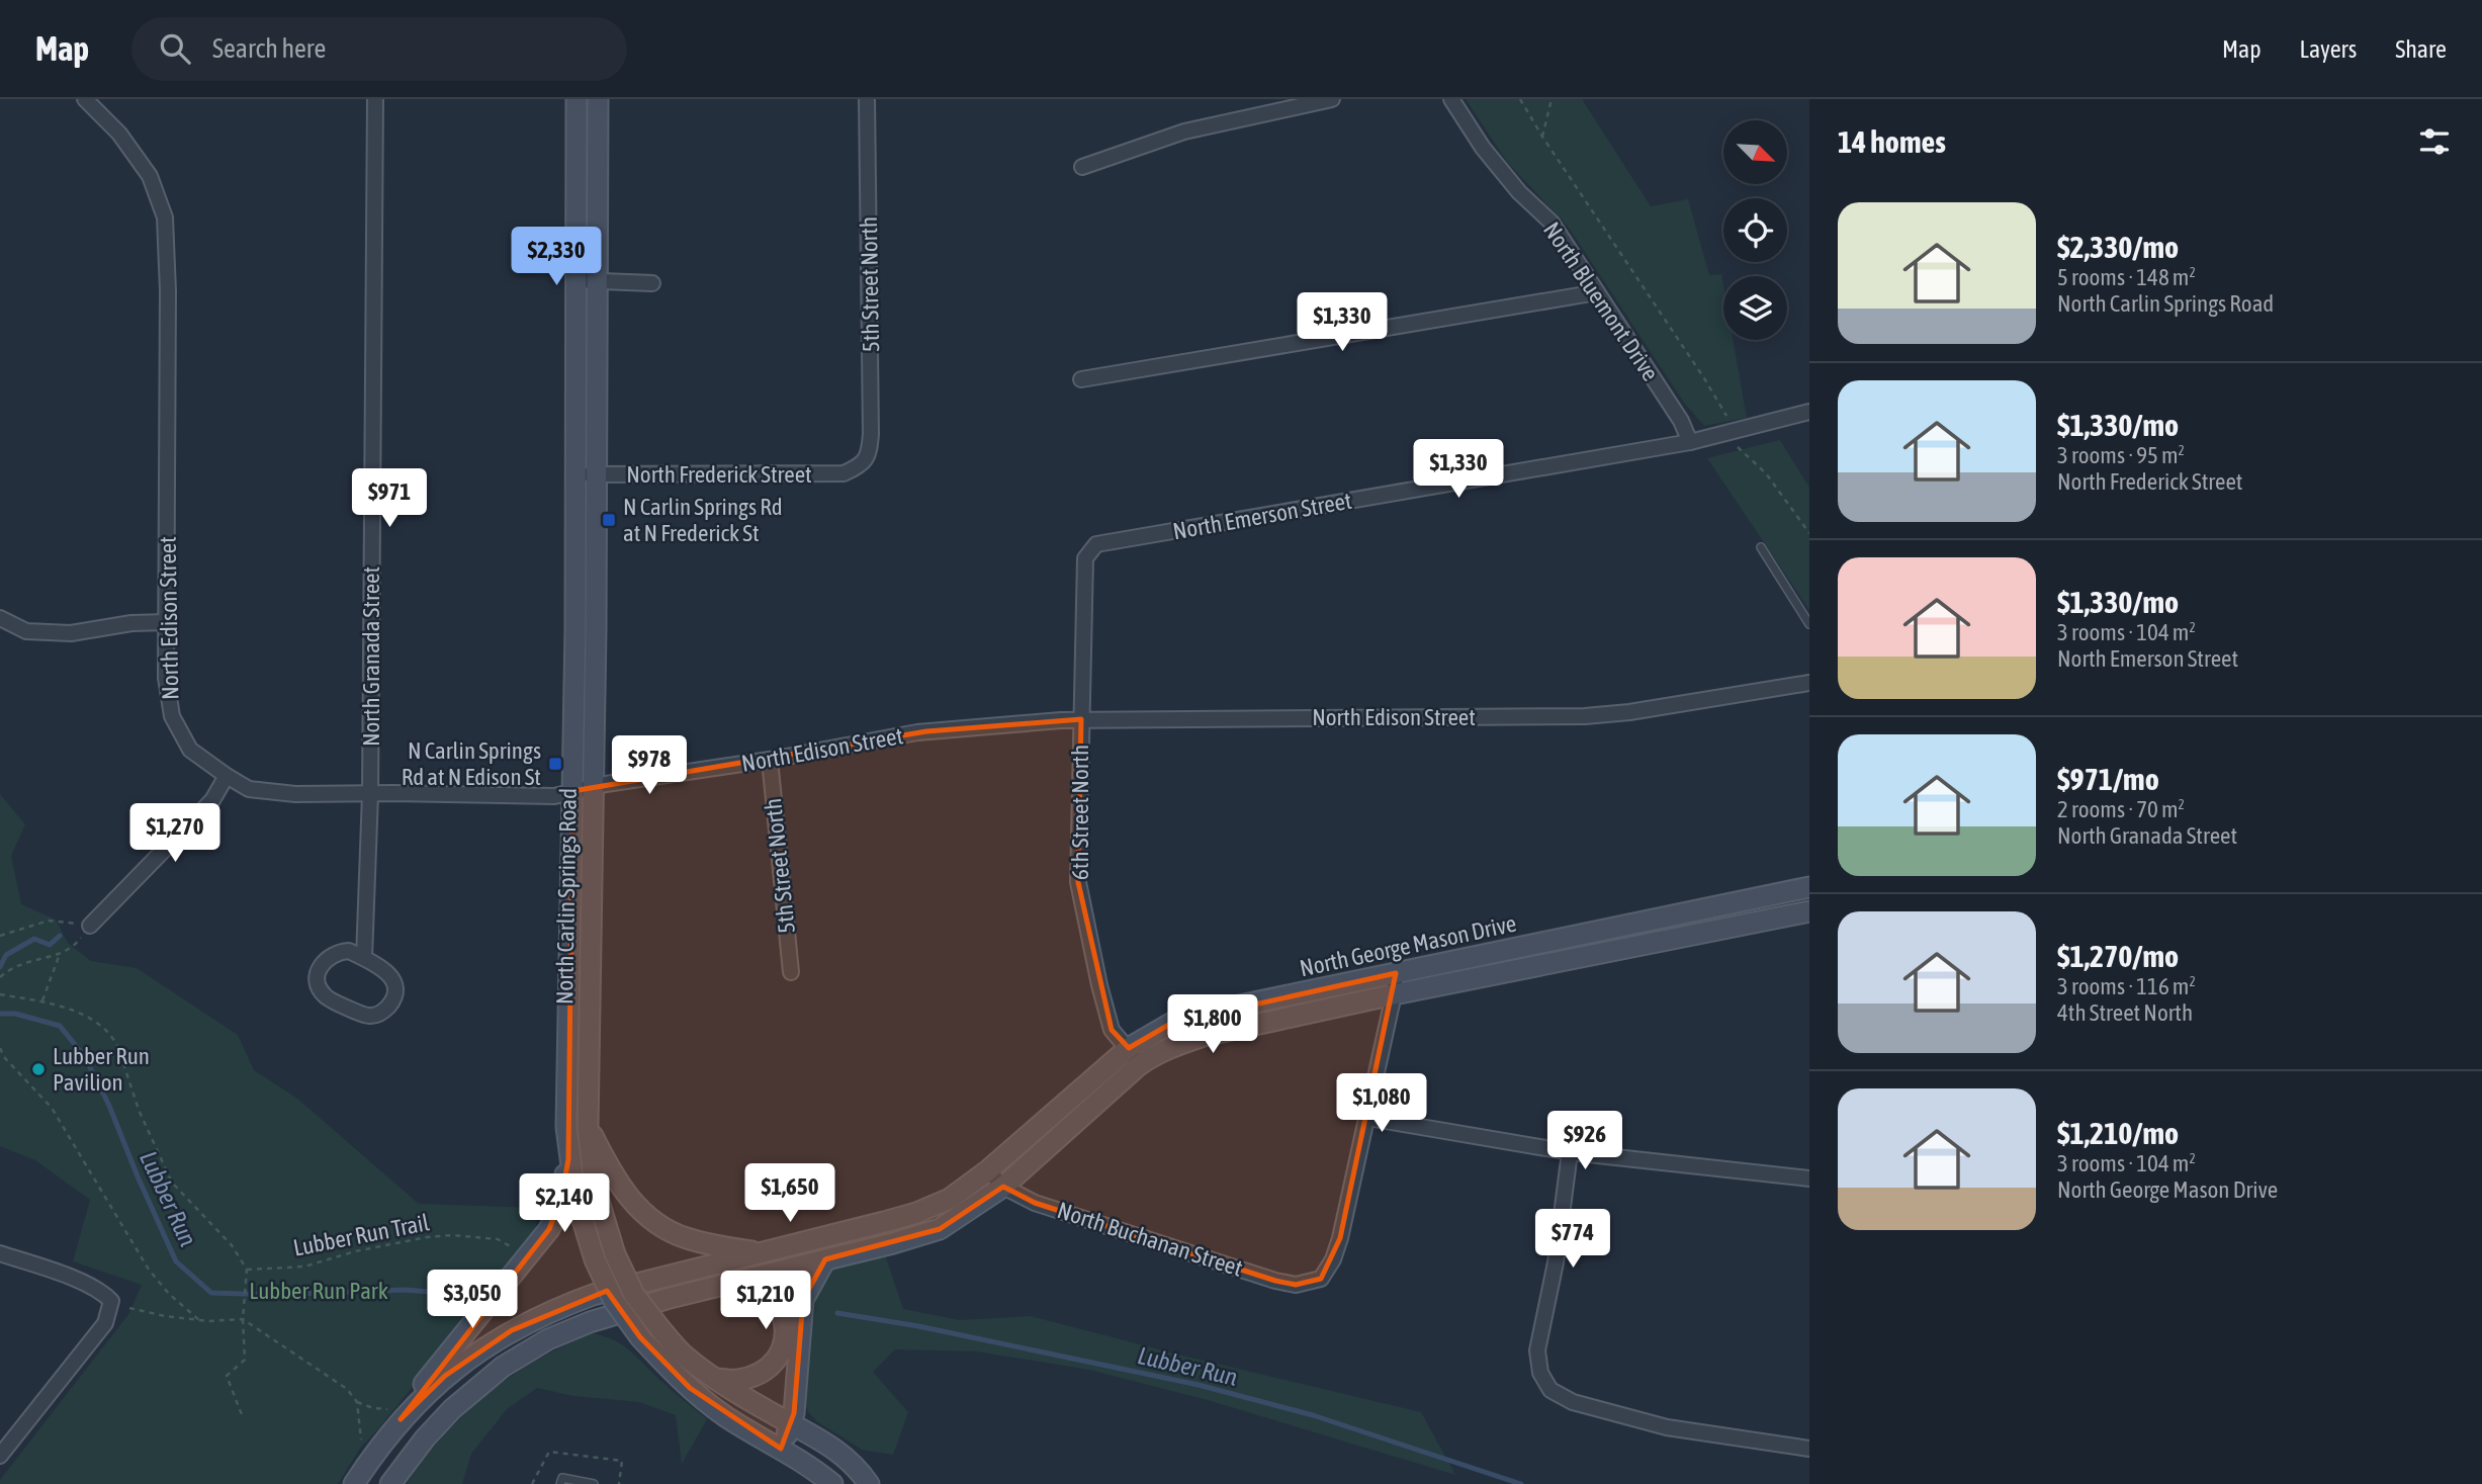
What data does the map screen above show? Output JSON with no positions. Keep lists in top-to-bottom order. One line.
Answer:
{"streets":{"main road":["North Carlin Springs Road","North George Mason Drive"],"street":["5th Street North","North Bluemont Drive","North Frederick Street","North Emerson Street","North Edison Street","North Granada Street","6th Street North","North Buchanan Street"],"path":["Lubber Run Trail"]},"crossings":[["5th Street North","North Frederick Street"],["5th Street North","North Edison Street"],["North Bluemont Drive","North Emerson Street"],["North Frederick Street","North Carlin Springs Road"],["North Emerson Street","6th Street North"],["North Edison Street","North Granada Street"],["North Edison Street","6th Street North"],["North Edison Street","North Carlin Springs Road"],["6th Street North","North George Mason Drive"],["North George Mason Drive","North Buchanan Street"]],"water":["Lubber Run"],"parks":["Lubber Run Park"],"places":{"transit":["N Carlin Springs Rd at N Frederick St","N Carlin Springs Rd at N Edison St"],"other":["Lubber Run Pavilion"]},"north":"bottom right","page":{"header":"Map","search":"Search here","nav":["Map","Layers","Share"],"heading":"14 homes","list":[{"name":"$2,330/mo","note":"5 rooms · 148 m² · North Carlin Springs Road"},{"name":"$1,330/mo","note":"3 rooms · 95 m² · North Frederick Street"},{"name":"$1,330/mo","note":"3 rooms · 104 m² · North Emerson Street"},{"name":"$971/mo","note":"2 rooms · 70 m² · North Granada Street"},{"name":"$1,270/mo","note":"3 rooms · 116 m² · 4th Street North"},{"name":"$1,210/mo","note":"3 rooms · 104 m² · North George Mason Drive"}],"price":["$2,330","$1,330","$1,330","$971","$978","$1,270","$1,800","$1,080","$926","$1,650","$2,140","$774","$3,050","$1,210"]}}
